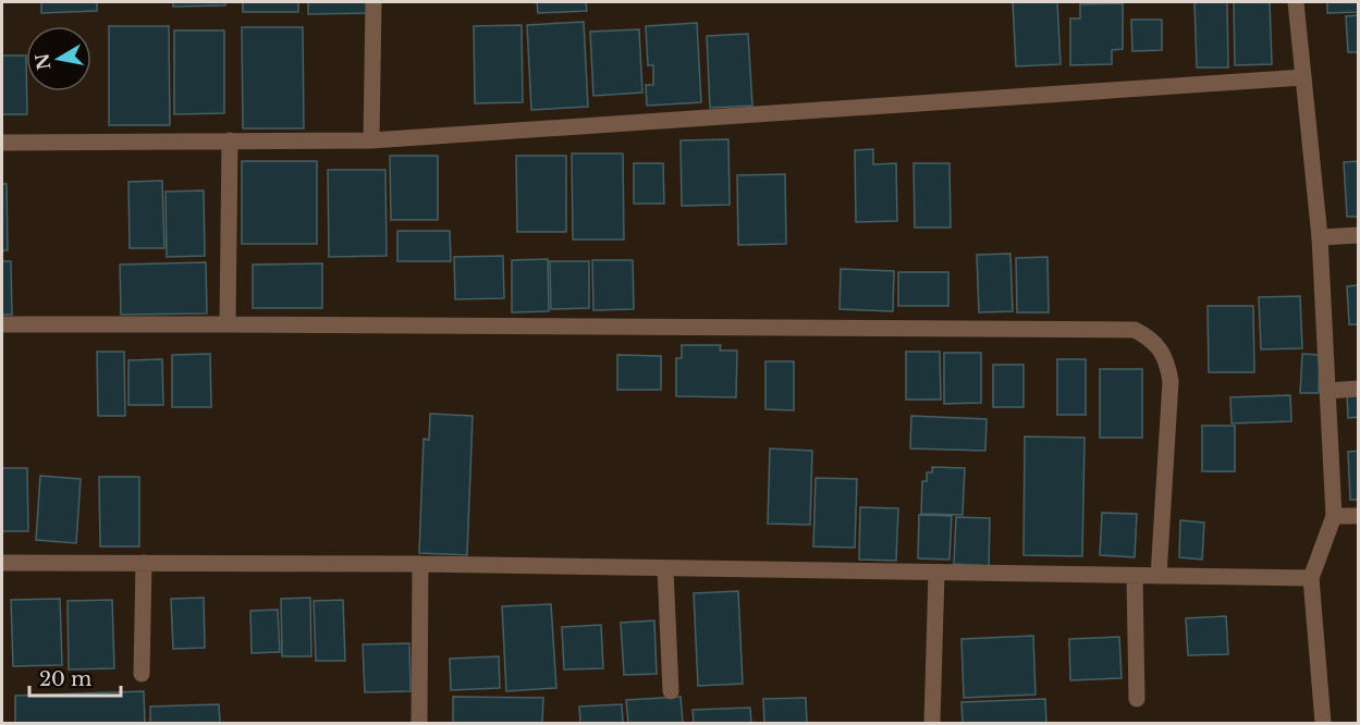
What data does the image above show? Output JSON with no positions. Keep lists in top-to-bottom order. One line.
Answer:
{"scale_bar":"20 m","north":"left"}
